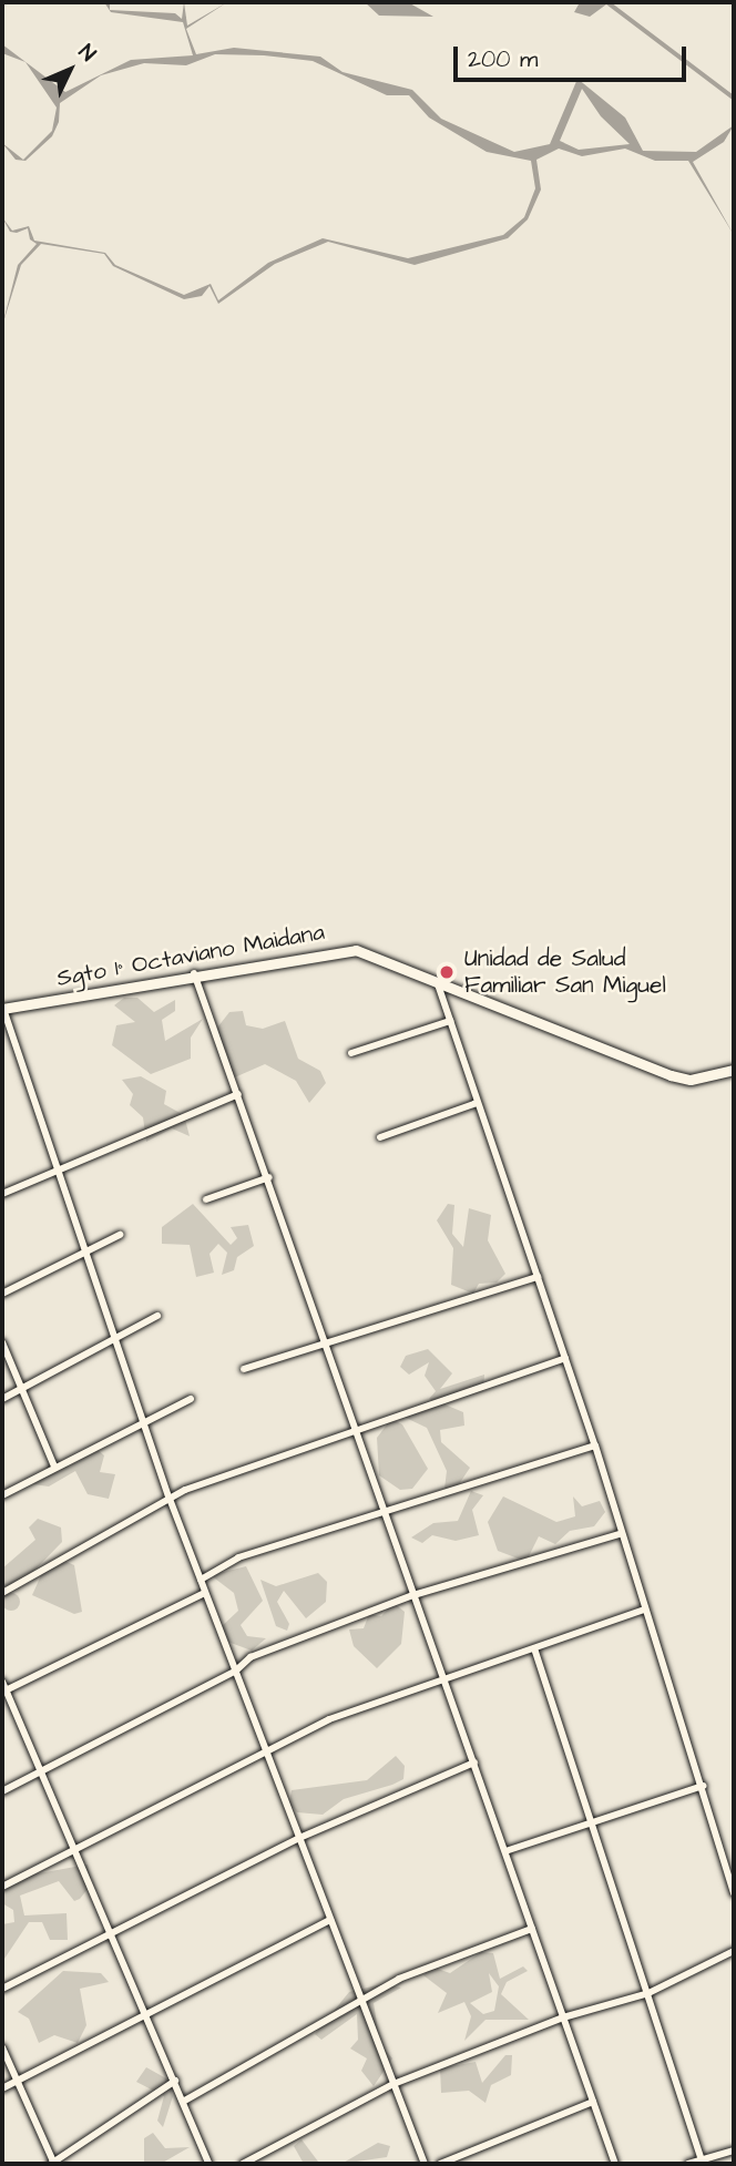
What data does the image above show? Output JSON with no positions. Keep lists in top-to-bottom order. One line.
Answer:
{"streets":{"main road":["Sgto 1° Octaviano Maidana"]},"places":["Unidad de Salud Familiar San Miguel"],"scale_bar":"200 m","north":"top right"}
